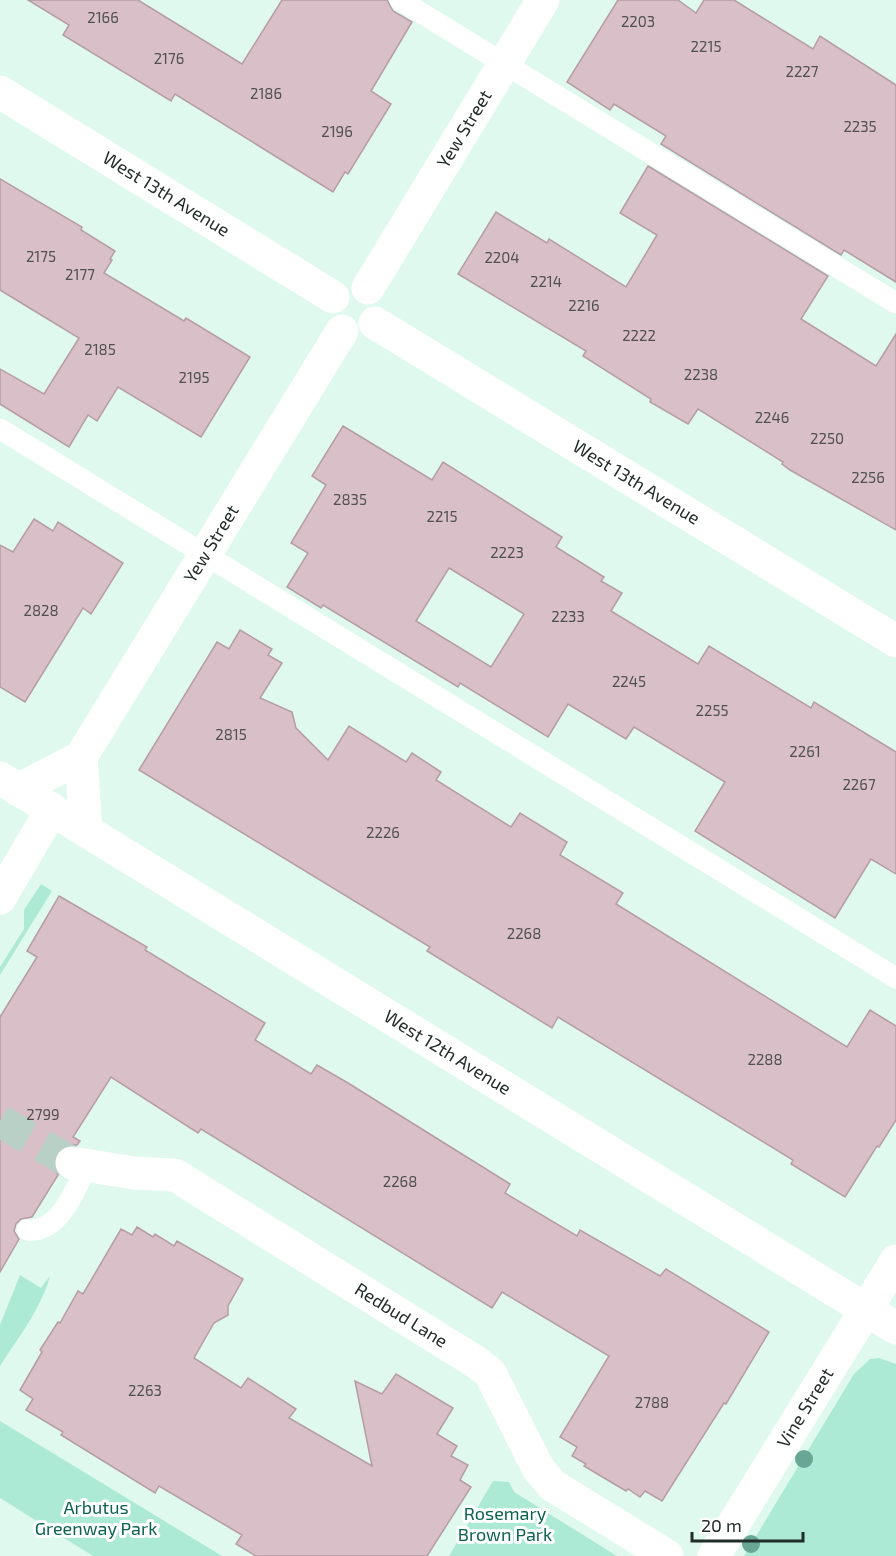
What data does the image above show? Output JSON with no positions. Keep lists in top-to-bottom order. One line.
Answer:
{"streets":{"street":["Yew Street","West 13th Avenue","West 12th Avenue","Redbud Lane","Vine Street"]},"crossings":[["Yew Street","West 13th Avenue"],["West 12th Avenue","Vine Street"]],"parks":["Arbutus Greenway Park","Rosemary Brown Park"],"house_numbers":["2166","2203","2215","2176","2227","2186","2235","2196","2175","2204","2177","2214","2216","2222","2185","2238","2195","2246","2250","2256","2835","2215","2223","2828","2233","2245","2255","2815","2261","2267","2226","2268","2288","2799","2268","2263","2788"],"scale_bar":"20 m"}
